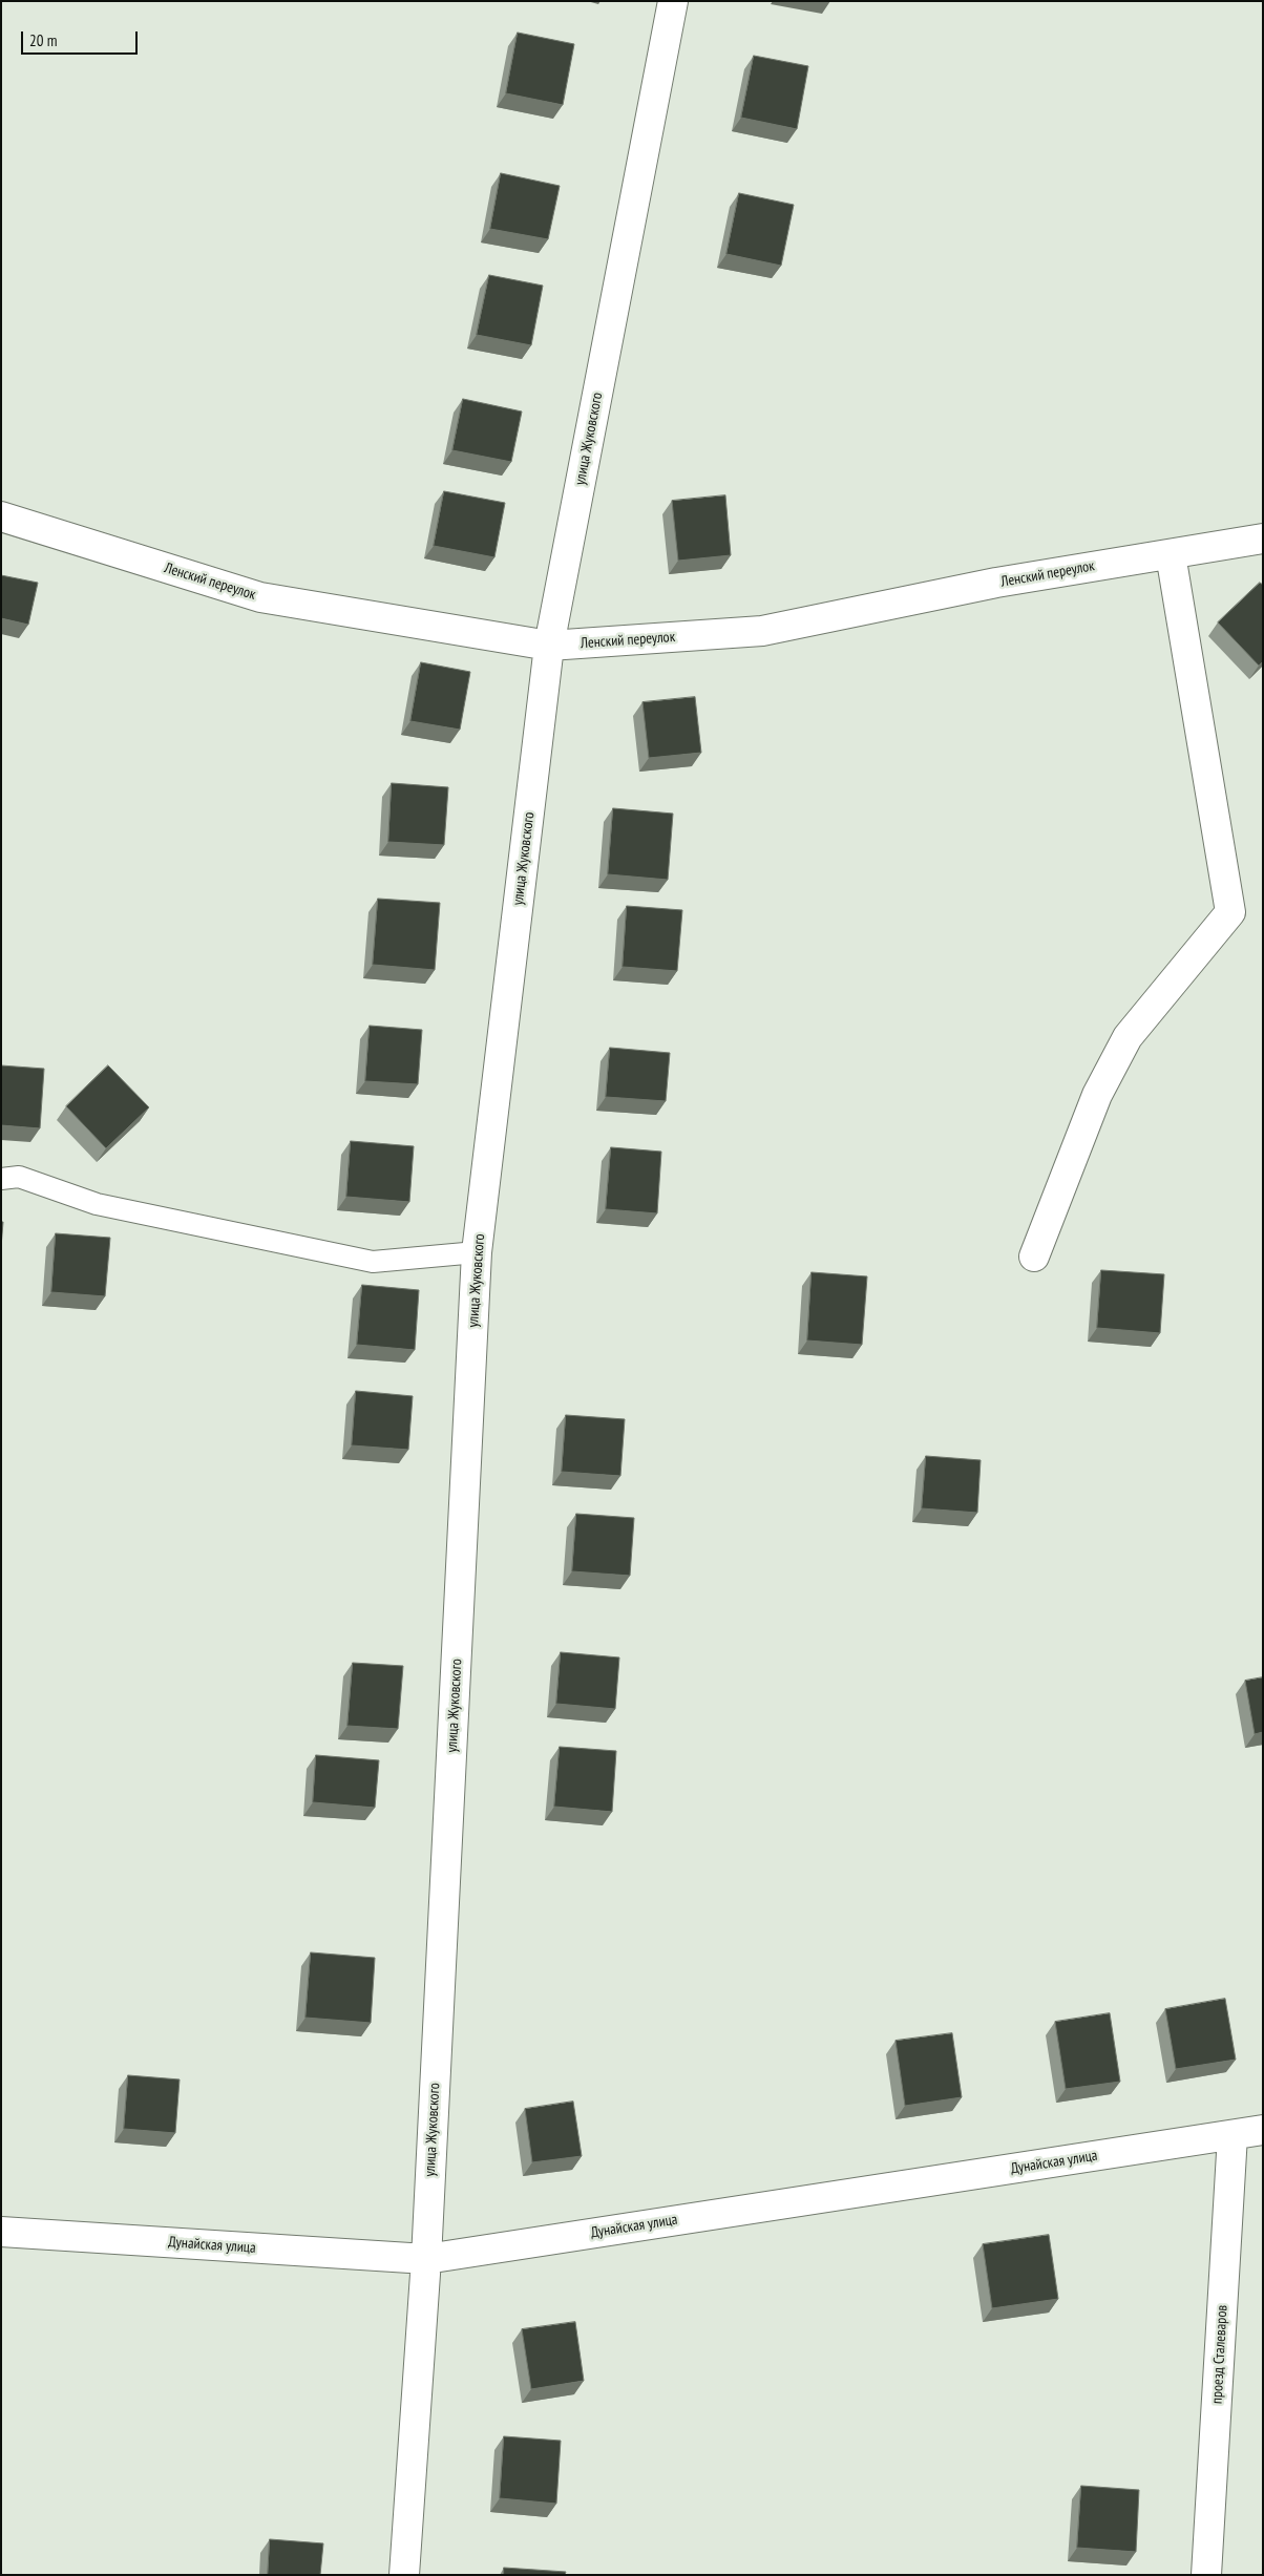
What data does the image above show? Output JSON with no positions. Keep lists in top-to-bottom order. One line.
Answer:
{"streets":{"street":["улица Жуковского","Ленский переулок","Дунайская улица","проезд Сталеваров"]},"crossings":[["улица Жуковского","Ленский переулок"],["улица Жуковского","Дунайская улица"],["Дунайская улица","проезд Сталеваров"]],"scale_bar":"20 m"}
